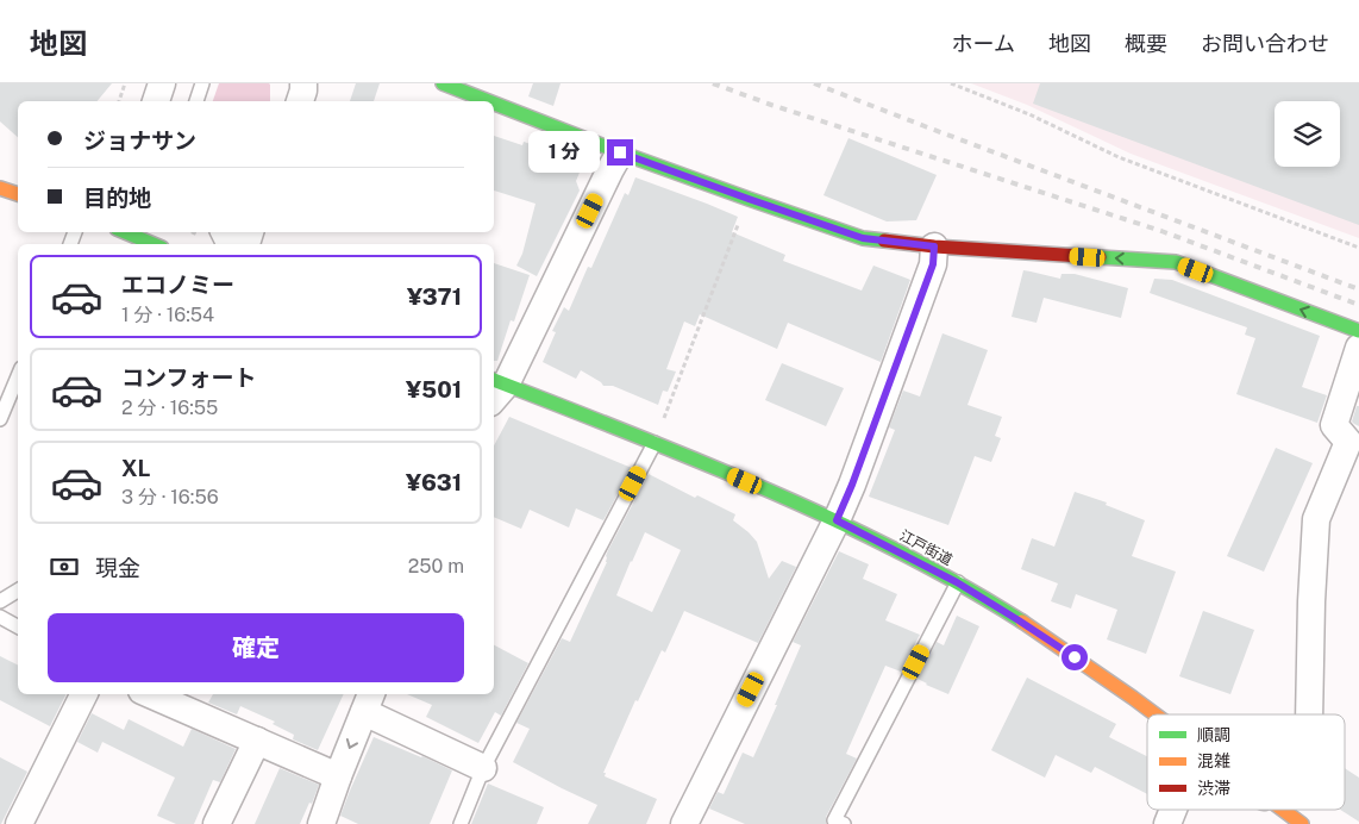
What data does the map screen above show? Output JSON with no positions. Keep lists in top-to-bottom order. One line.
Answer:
{"streets":{"street":["江戸街道"]},"legend":["順調","混雑","渋滞"],"page":{"header":"地図","nav":["ホーム","地図","概要","お問い合わせ"],"banner":["ジョナサン","目的地"],"bubble":"1 分","list":[{"name":"エコノミー","note":"1 分 · 16:54","value":"¥371"},{"name":"コンフォート","note":"2 分 · 16:55","value":"¥501"},{"name":"XL","note":"3 分 · 16:56","value":"¥631"}],"pay":["現金","250 m"],"buttons":"確定"}}
